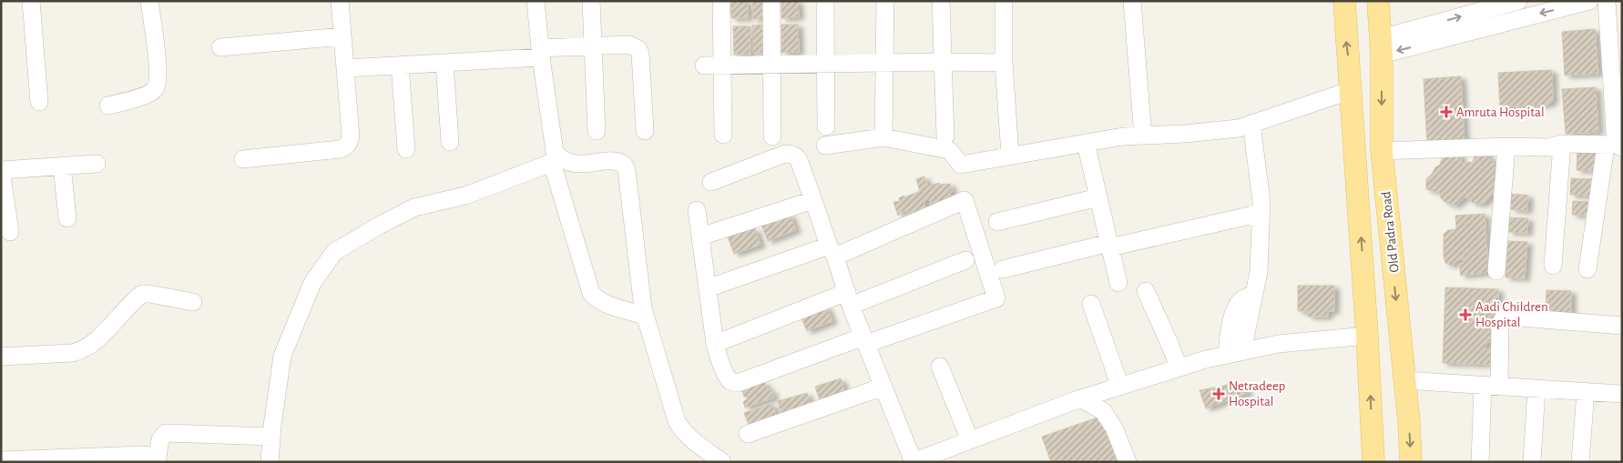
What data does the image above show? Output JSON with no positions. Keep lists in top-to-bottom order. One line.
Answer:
{"streets":{"main road":["Old Padra Road"]},"places":{"health":["Amruta Hospital","Aadi Children Hospital","Netradeep Hospital"]}}
